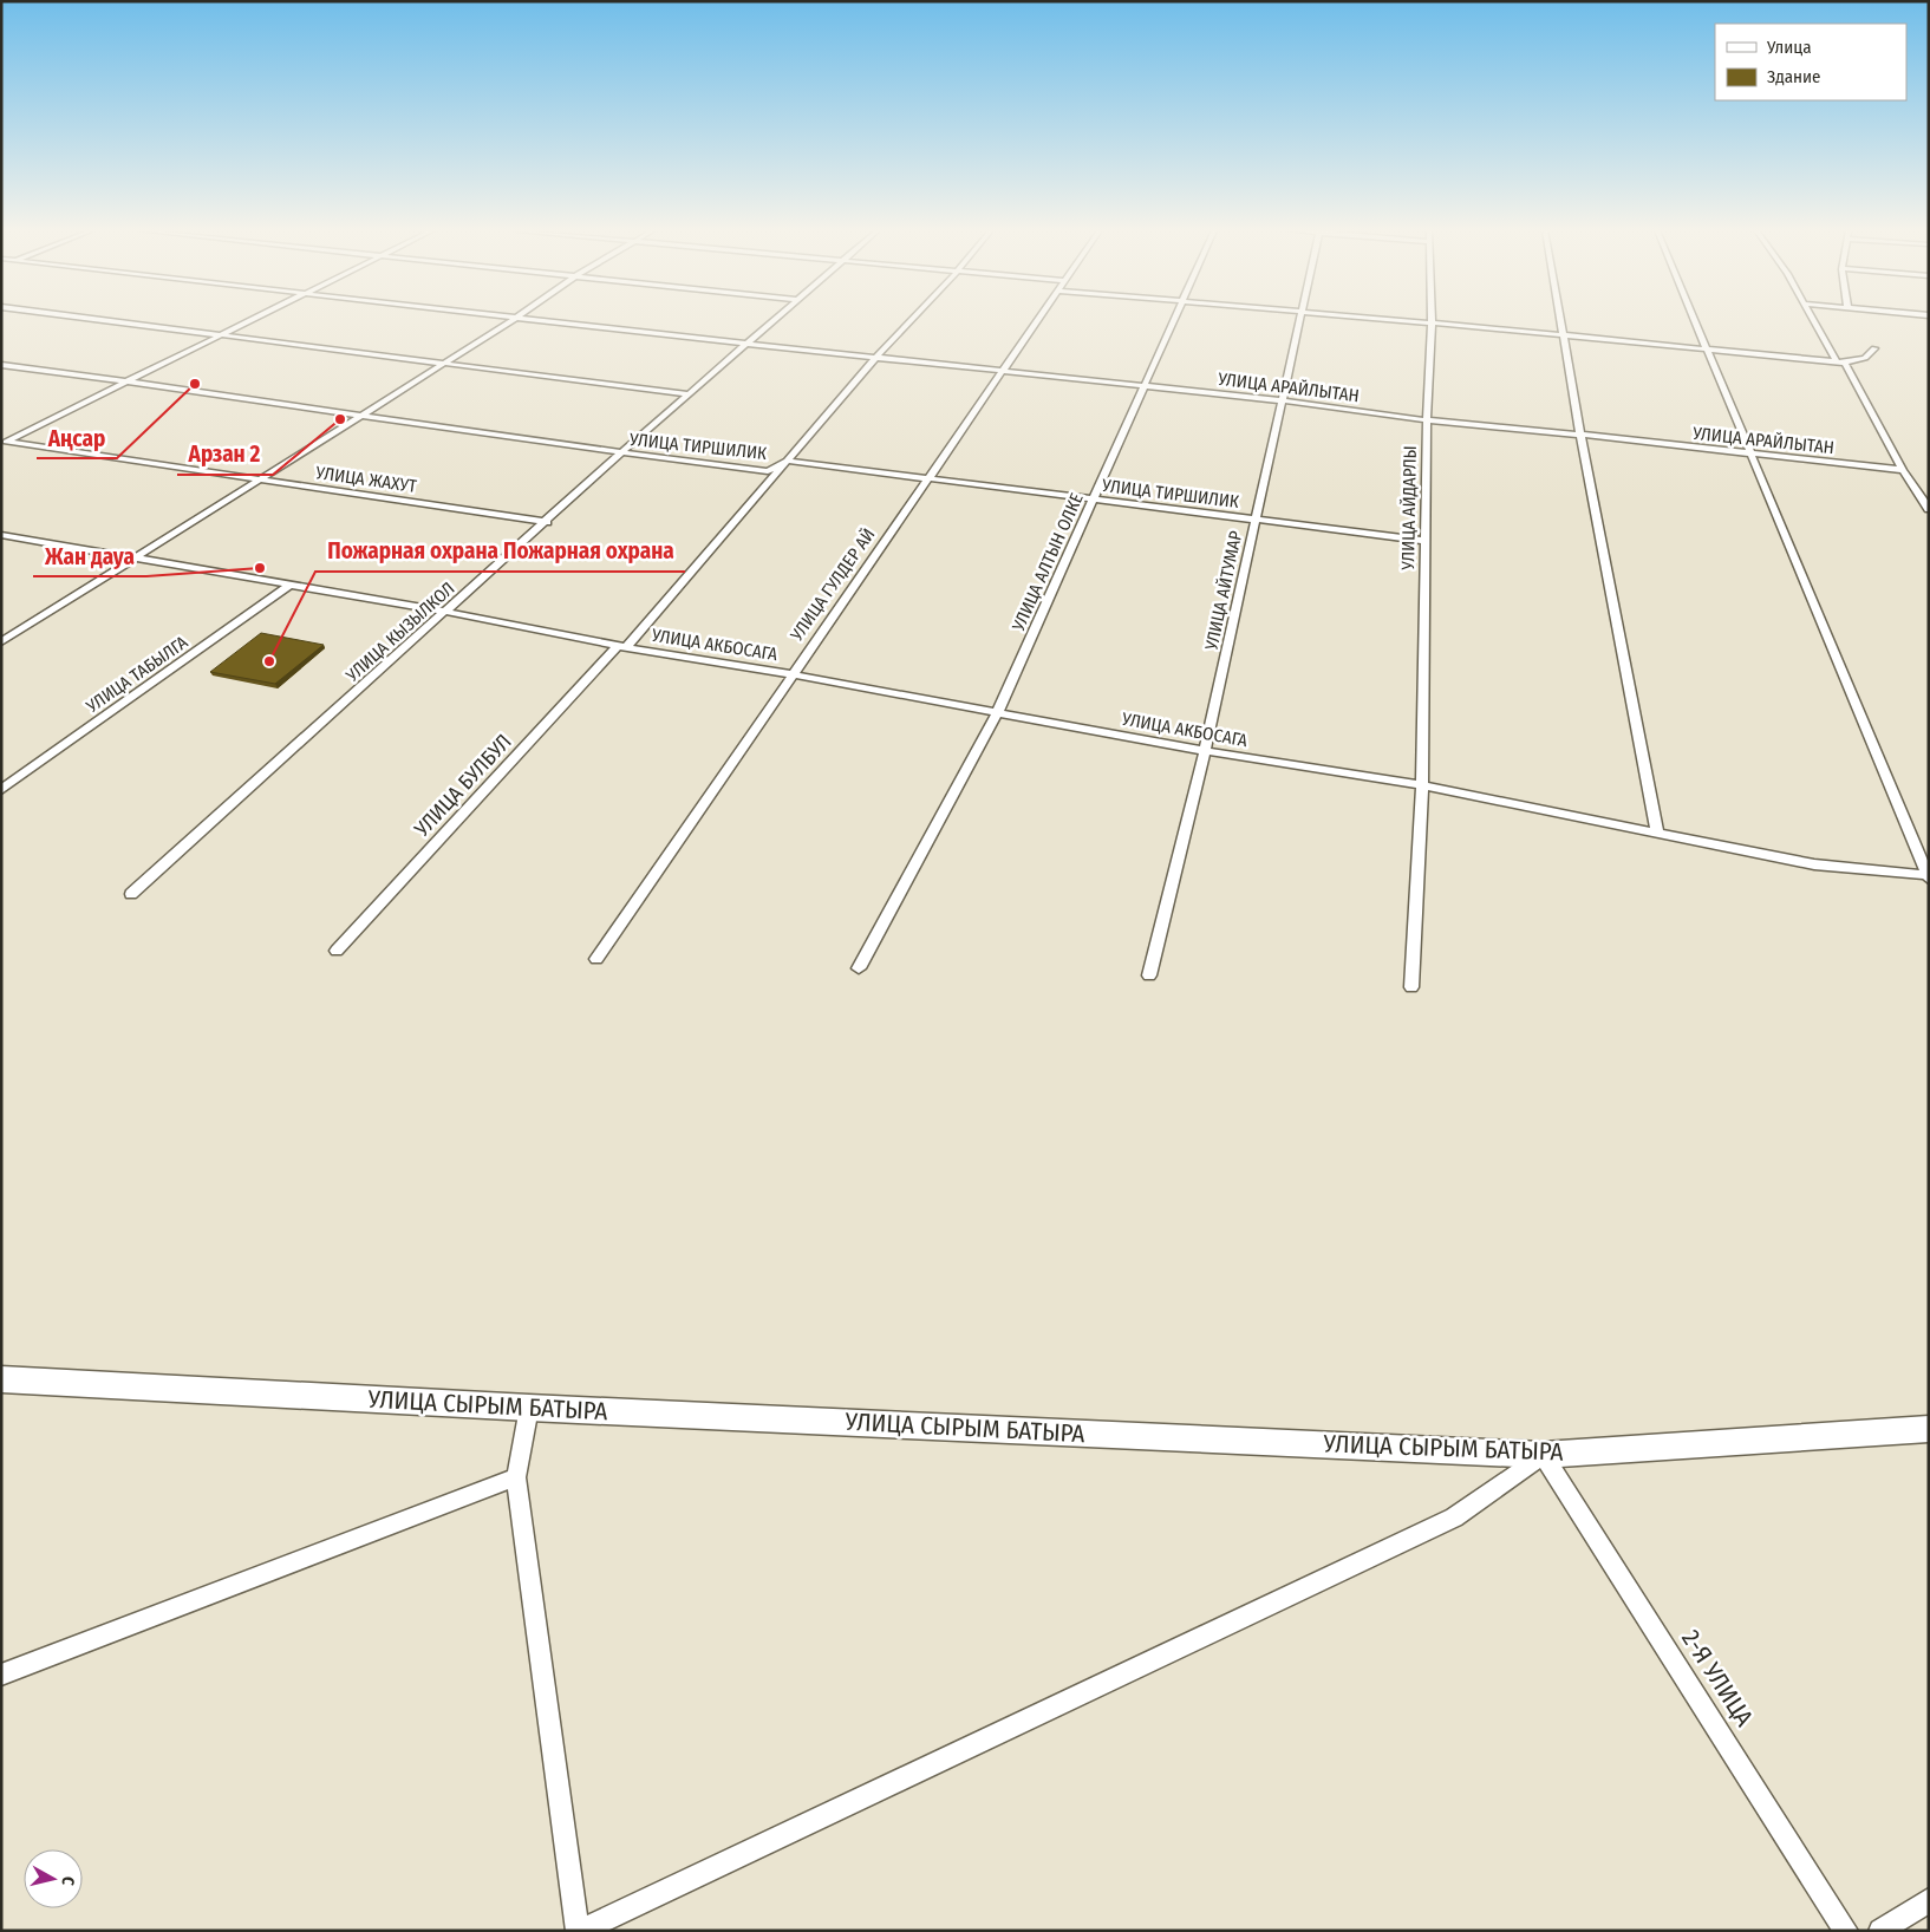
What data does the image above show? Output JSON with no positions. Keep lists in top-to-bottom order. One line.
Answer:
{"streets":{"street":["УЛИЦА АРАЙЛЫТАН","УЛИЦА ТИРШИЛИК","УЛИЦА ЖАХУТ","УЛИЦА АЙДАРЛЫ","УЛИЦА АЛТЫН ОЛКЕ","УЛИЦА ГУЛДЕР АЙ","УЛИЦА АЙТУМАР","УЛИЦА КЫЗЫЛКОЛ","УЛИЦА АКБОСАГА","УЛИЦА ТАБЫЛГА","УЛИЦА БУЛБУЛ","УЛИЦА СЫРЫМ БАТЫРА","2-Я УЛИЦА"]},"crossings":[["УЛИЦА АРАЙЛЫТАН","УЛИЦА АЙДАРЛЫ"],["УЛИЦА АРАЙЛЫТАН","УЛИЦА АЛТЫН ОЛКЕ"],["УЛИЦА АРАЙЛЫТАН","УЛИЦА ГУЛДЕР АЙ"],["УЛИЦА АРАЙЛЫТАН","УЛИЦА АЙТУМАР"],["УЛИЦА АРАЙЛЫТАН","УЛИЦА КЫЗЫЛКОЛ"],["УЛИЦА АРАЙЛЫТАН","УЛИЦА БУЛБУЛ"],["УЛИЦА ТИРШИЛИК","УЛИЦА АЙДАРЛЫ"],["УЛИЦА ТИРШИЛИК","УЛИЦА АЛТЫН ОЛКЕ"],["УЛИЦА ТИРШИЛИК","УЛИЦА ГУЛДЕР АЙ"],["УЛИЦА ТИРШИЛИК","УЛИЦА АЙТУМАР"],["УЛИЦА ТИРШИЛИК","УЛИЦА КЫЗЫЛКОЛ"],["УЛИЦА ТИРШИЛИК","УЛИЦА БУЛБУЛ"],["УЛИЦА ЖАХУТ","УЛИЦА КЫЗЫЛКОЛ"],["УЛИЦА АЙДАРЛЫ","УЛИЦА АКБОСАГА"],["УЛИЦА АЛТЫН ОЛКЕ","УЛИЦА АКБОСАГА"],["УЛИЦА ГУЛДЕР АЙ","УЛИЦА АКБОСАГА"],["УЛИЦА АЙТУМАР","УЛИЦА АКБОСАГА"],["УЛИЦА КЫЗЫЛКОЛ","УЛИЦА АКБОСАГА"],["УЛИЦА АКБОСАГА","УЛИЦА ТАБЫЛГА"],["УЛИЦА АКБОСАГА","УЛИЦА БУЛБУЛ"],["УЛИЦА СЫРЫМ БАТЫРА","2-Я УЛИЦА"]],"places":["Аңсар","Арзан 2","Жан дауа","Пожарная охрана Пожарная охрана"],"legend":["Улица","Здание"],"north":"right"}
